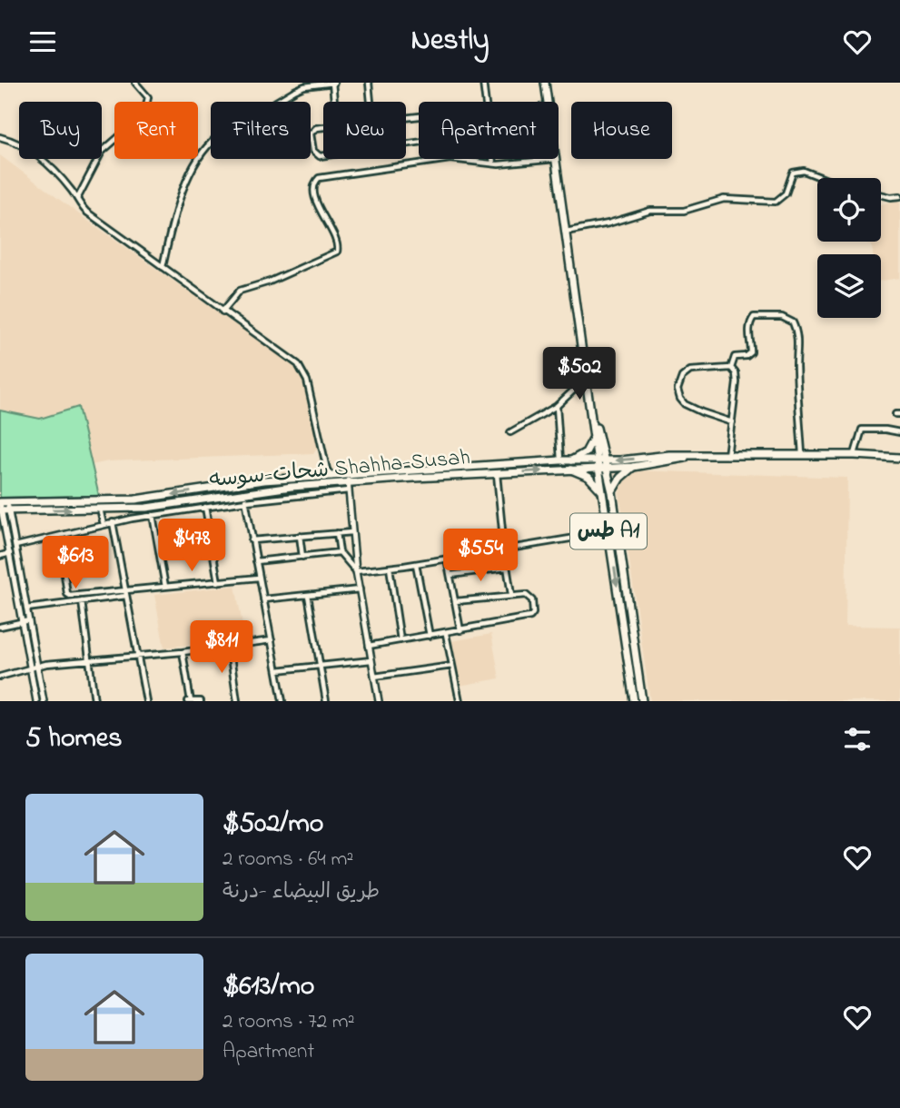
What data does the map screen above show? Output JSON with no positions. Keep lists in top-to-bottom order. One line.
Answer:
{"streets":{"main road":["شحات-سوسه Shahha-Susah","طس A1"]},"crossings":[["شحات-سوسه Shahha-Susah","طس A1"]],"page":{"header":"Nestly","chip":["Buy","Rent","Filters","New","Apartment","House"],"price":["$502","$478","$554","$613","$811"],"heading":"5 homes","list":[{"name":"$502/mo","note":"2 rooms · 64 m² · طريق البيضاء -درنة"},{"name":"$613/mo","note":"2 rooms · 72 m² · Apartment"}]}}
